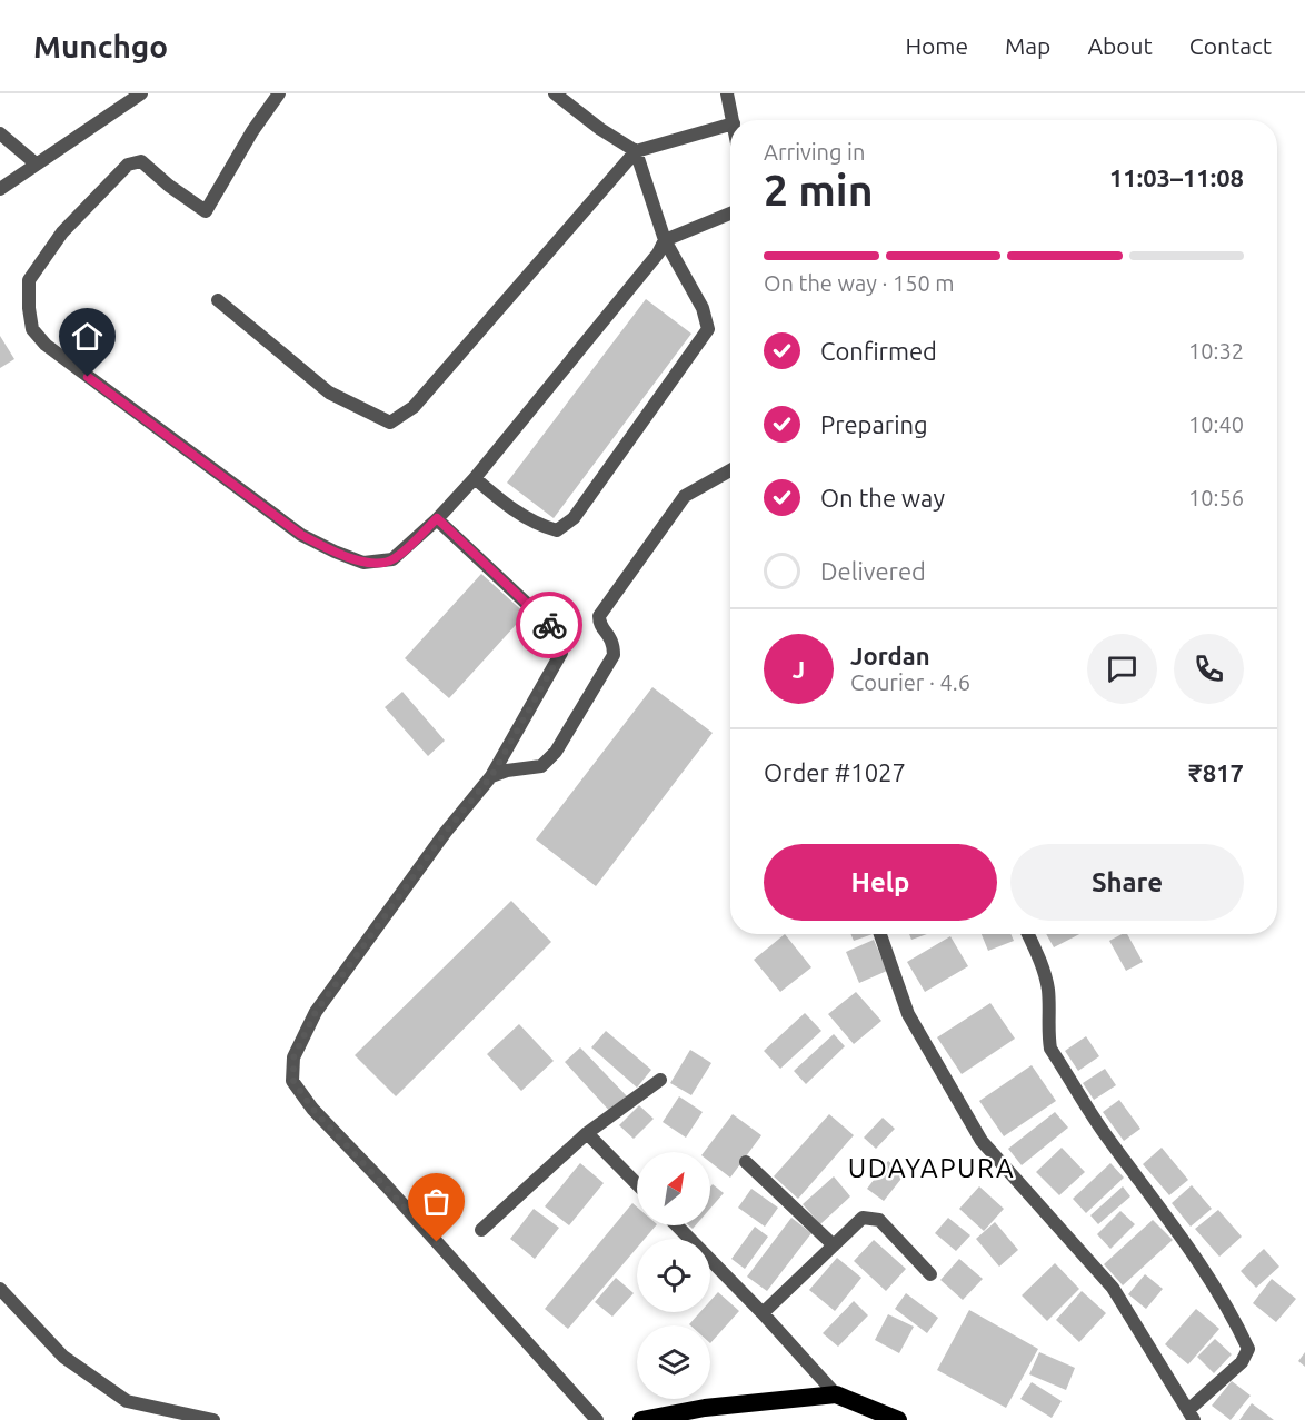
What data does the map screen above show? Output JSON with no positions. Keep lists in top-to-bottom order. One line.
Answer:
{"districts":["UDAYAPURA"],"north":"top right","page":{"header":"Munchgo","nav":["Home","Map","About","Contact"],"heading":["2 min","Arriving in","11:03–11:08"],"panel":["Jordan","Courier · 4.6","Order #1027","₹817"],"bar":"On the way · 150 m","list":[["Confirmed","10:32"],["Preparing","10:40"],["On the way","10:56"],"Delivered"],"round":"J","buttons":["Help","Share"]}}
